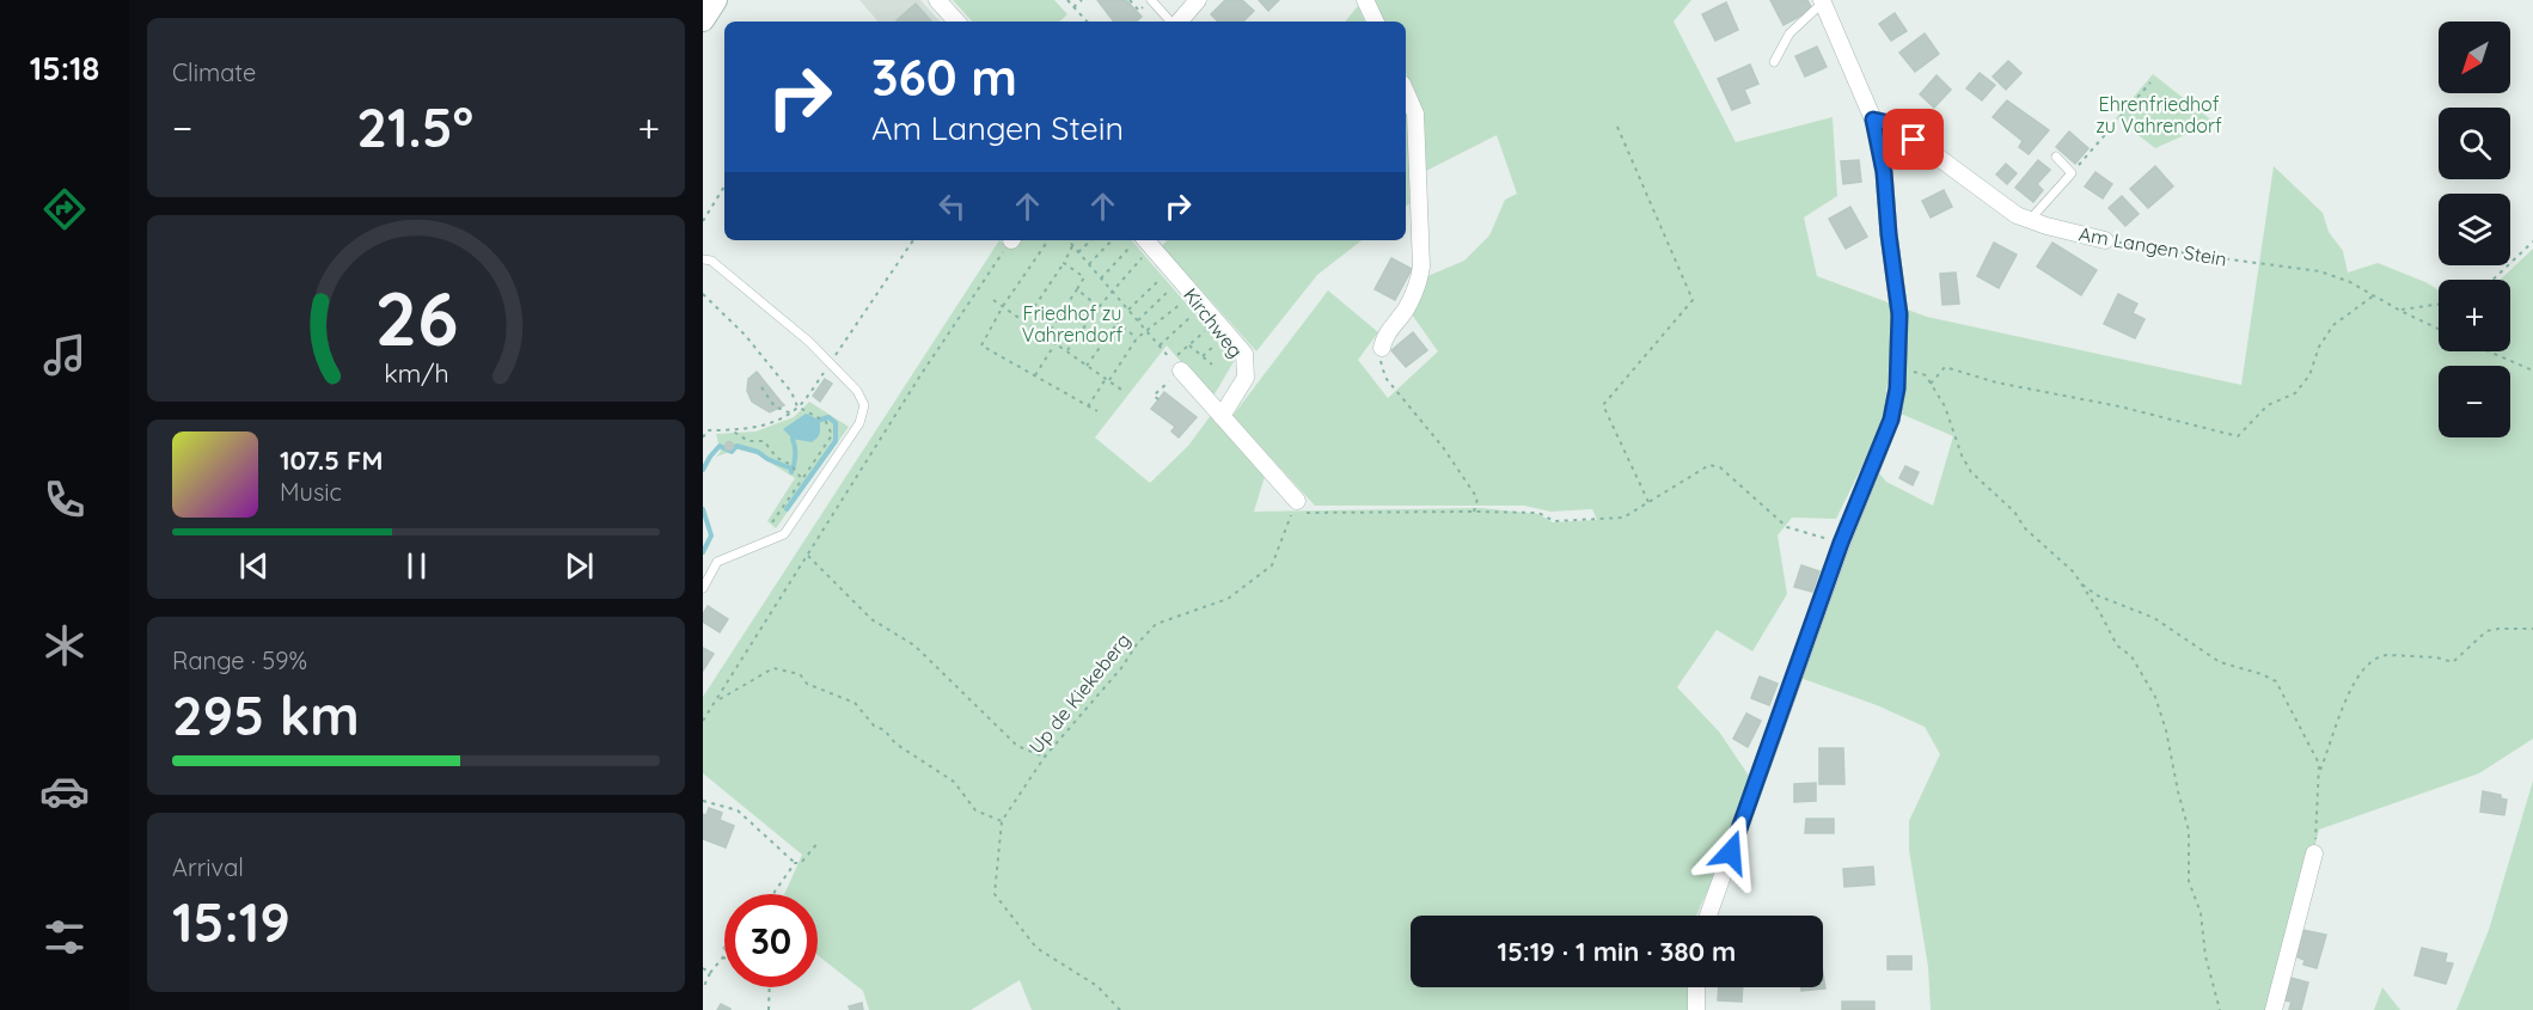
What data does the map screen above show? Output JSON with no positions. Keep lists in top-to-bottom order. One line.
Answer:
{"streets":{"street":["Am Langen Stein","Kirchweg"],"path":["Up de Kiekeberg"]},"parks":["Ehrenfriedhof zu Vahrendorf","Friedhof zu Vahrendorf"],"north":"bottom left","page":{"tabs":"15:18","tile":["Climate",["Range · 59%","295 km"],["Arrival","15:19"]],"map_buttons":["+","−"],"turn":["360 m","Am Langen Stein"],"heat":["−","21.5°","+"],"song":["107.5 FM","Music"],"limit":"30","trip":"15:19 · 1 min · 380 m","gauge":["26","km/h"]}}
